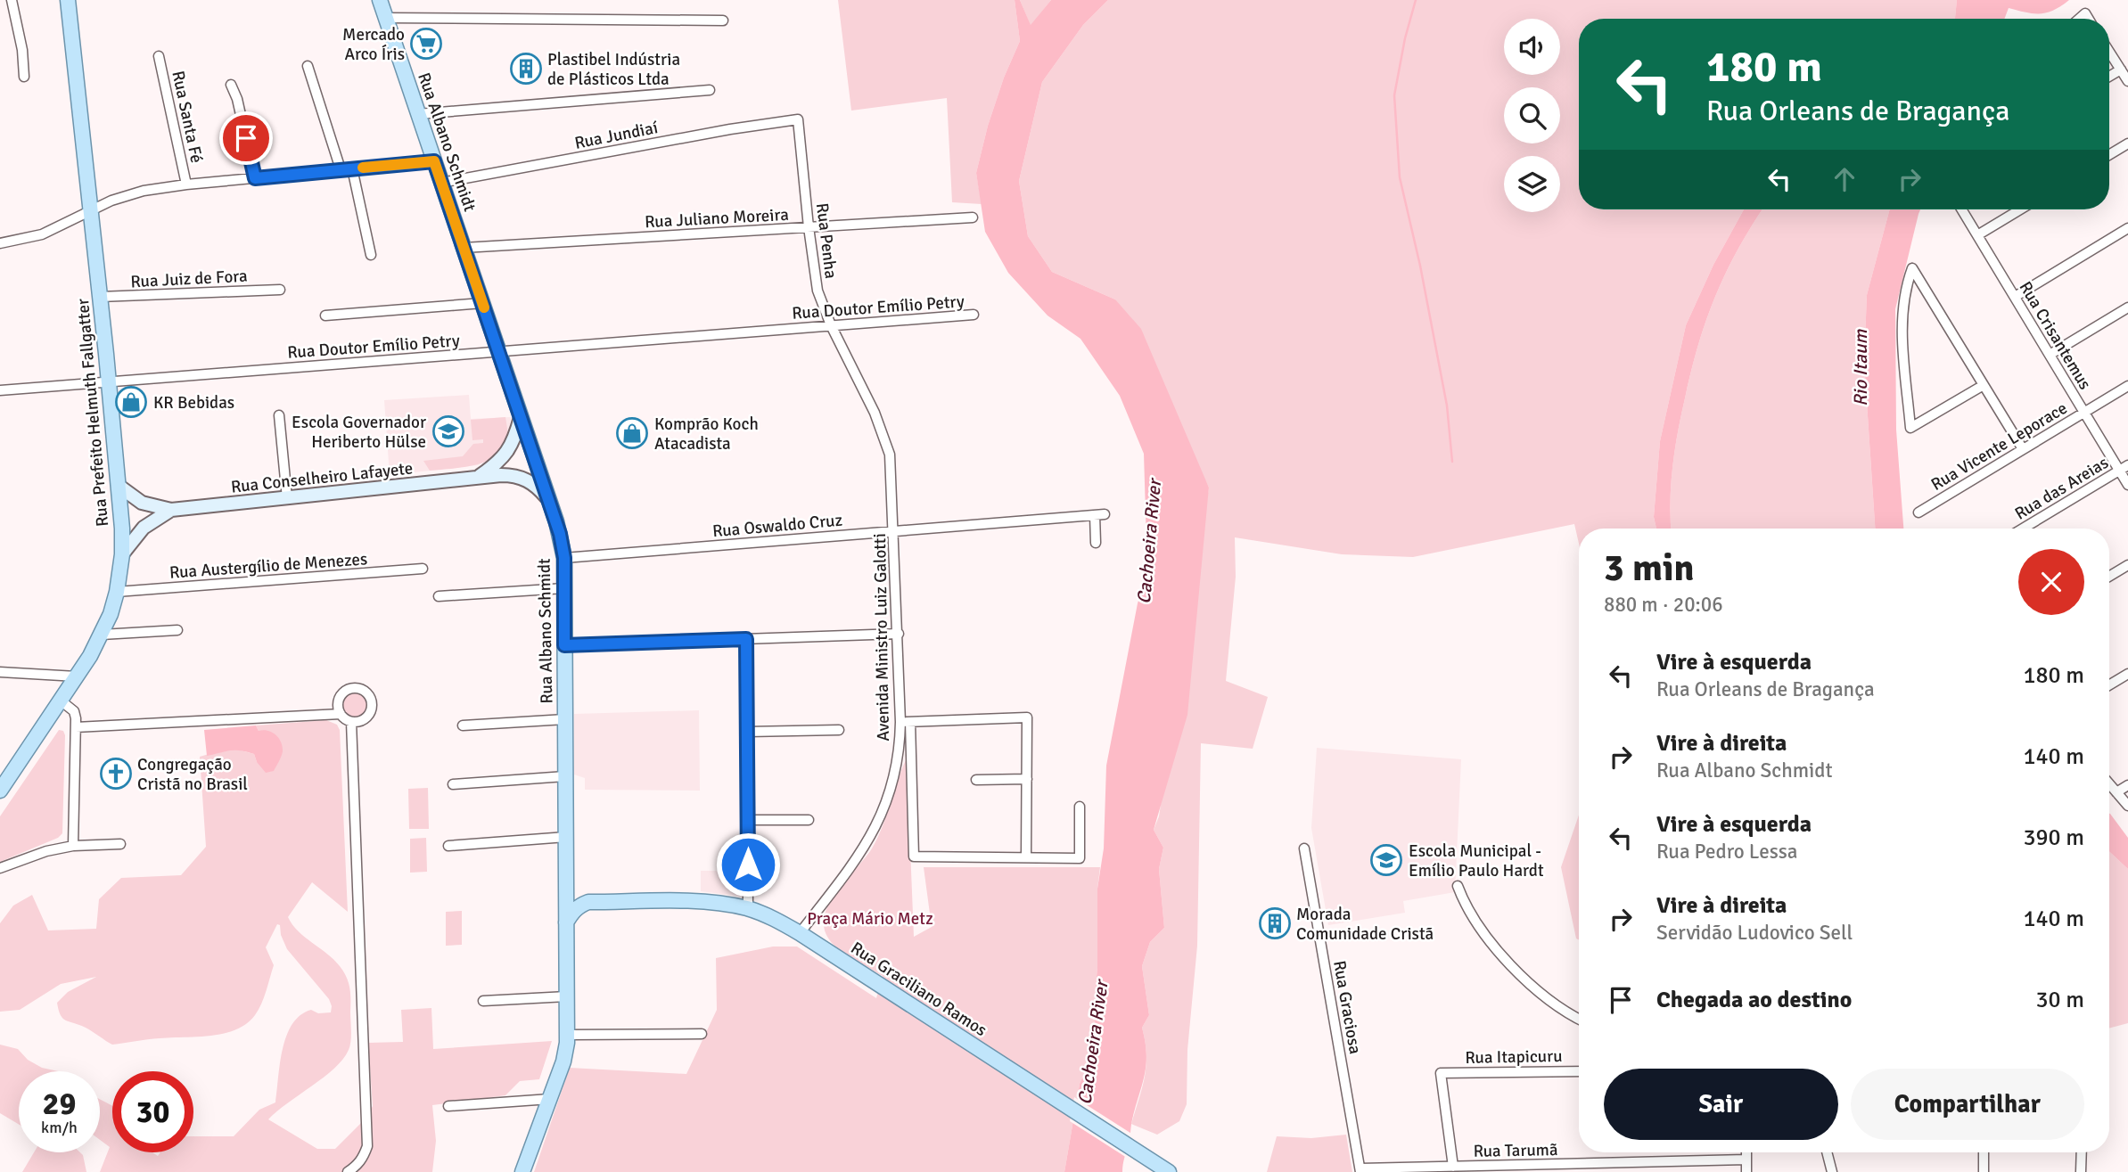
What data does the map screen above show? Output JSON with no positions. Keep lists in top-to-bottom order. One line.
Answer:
{"streets":{"main road":["Rua Albano Schmidt","Rua Prefeito Helmuth Fallgatter","Rua Graciliano Ramos"],"street":["Rua Santa Fé","Rua Jundiaí","Rua Juliano Moreira","Rua Penha","Rua Juiz de Fora","Rua Doutor Emílio Petry","Rua Crisantemus","Rua Vicente Leporace","Rua Conselheiro Lafayete","Rua das Areias","Rua Oswaldo Cruz","Rua Austergílio de Menezes","Avenida Ministro Luiz Galotti","Rua Graciosa","Rua Itapicuru","Rua Tarumã"]},"crossings":[["Rua Jundiaí","Rua Albano Schmidt"],["Rua Jundiaí","Rua Penha"],["Rua Albano Schmidt","Rua Juliano Moreira"],["Rua Albano Schmidt","Rua Doutor Emílio Petry"],["Rua Albano Schmidt","Rua Conselheiro Lafayete"],["Rua Albano Schmidt","Rua Oswaldo Cruz"],["Rua Juliano Moreira","Rua Penha"],["Rua Penha","Rua Doutor Emílio Petry"],["Rua Penha","Avenida Ministro Luiz Galotti"],["Rua Juiz de Fora","Rua Prefeito Helmuth Fallgatter"],["Rua Doutor Emílio Petry","Rua Prefeito Helmuth Fallgatter"],["Rua Doutor Emílio Petry","Avenida Ministro Luiz Galotti"],["Rua Crisantemus","Rua Vicente Leporace"],["Rua Crisantemus","Rua das Areias"],["Rua Prefeito Helmuth Fallgatter","Rua Conselheiro Lafayete"],["Rua Prefeito Helmuth Fallgatter","Rua Austergílio de Menezes"],["Rua Oswaldo Cruz","Avenida Ministro Luiz Galotti"],["Avenida Ministro Luiz Galotti","Rua Graciliano Ramos"],["Rua Graciosa","Rua Tarumã"],["Rua Itapicuru","Rua Tarumã"]],"water":["Rio Itaum","Cachoeira River"],"parks":["Praça Mário Metz"],"places":{"supermarket":["Mercado Arco Íris"],"building":["Plastibel Indústria de Plásticos Ltda","Morada Comunidade Cristã"],"shop":["KR Bebidas","Komprão Koch Atacadista"],"school or university":["Escola Governador Heriberto Hülse","Escola Municipal - Emílio Paulo Hardt"],"church":["Congregação Cristã no Brasil"]},"page":{"turn":["180 m","Rua Orleans de Bragança"],"heading":["3 min","880 m · 20:06"],"list":[{"name":"Vire à esquerda","note":"Rua Orleans de Bragança","value":"180 m"},{"name":"Vire à direita","note":"Rua Albano Schmidt","value":"140 m"},{"name":"Vire à esquerda","note":"Rua Pedro Lessa","value":"390 m"},{"name":"Vire à direita","note":"Servidão Ludovico Sell","value":"140 m"},{"name":"Chegada ao destino","value":"30 m"}],"buttons":["Sair","Compartilhar"],"speed":"29 km/h","limit":"30"}}
